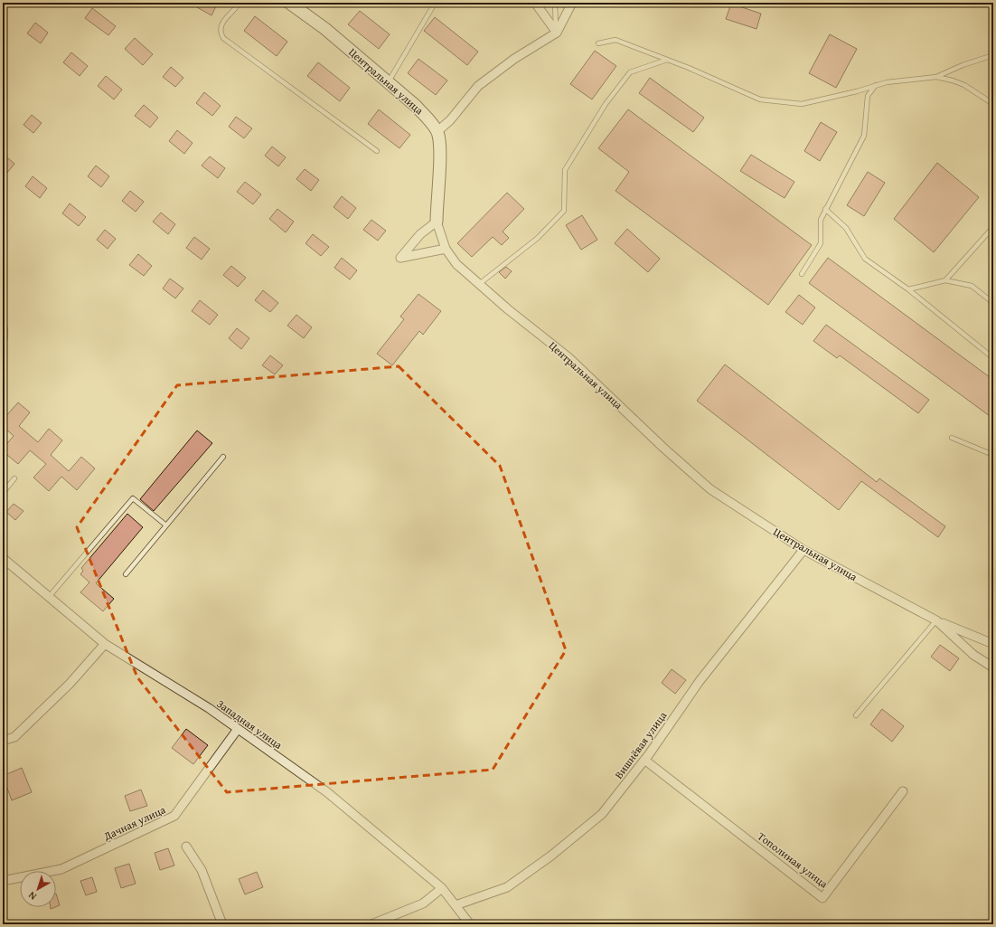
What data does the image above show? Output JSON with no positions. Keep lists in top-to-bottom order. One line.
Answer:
{"streets":{"street":["Центральная улица","Западная улица","Вишнёвая улица","Дачная улица","Тополиная улица"]},"crossings":[["Центральная улица","Вишнёвая улица"],["Западная улица","Вишнёвая улица"],["Западная улица","Дачная улица"],["Вишнёвая улица","Тополиная улица"]],"north":"bottom left"}
